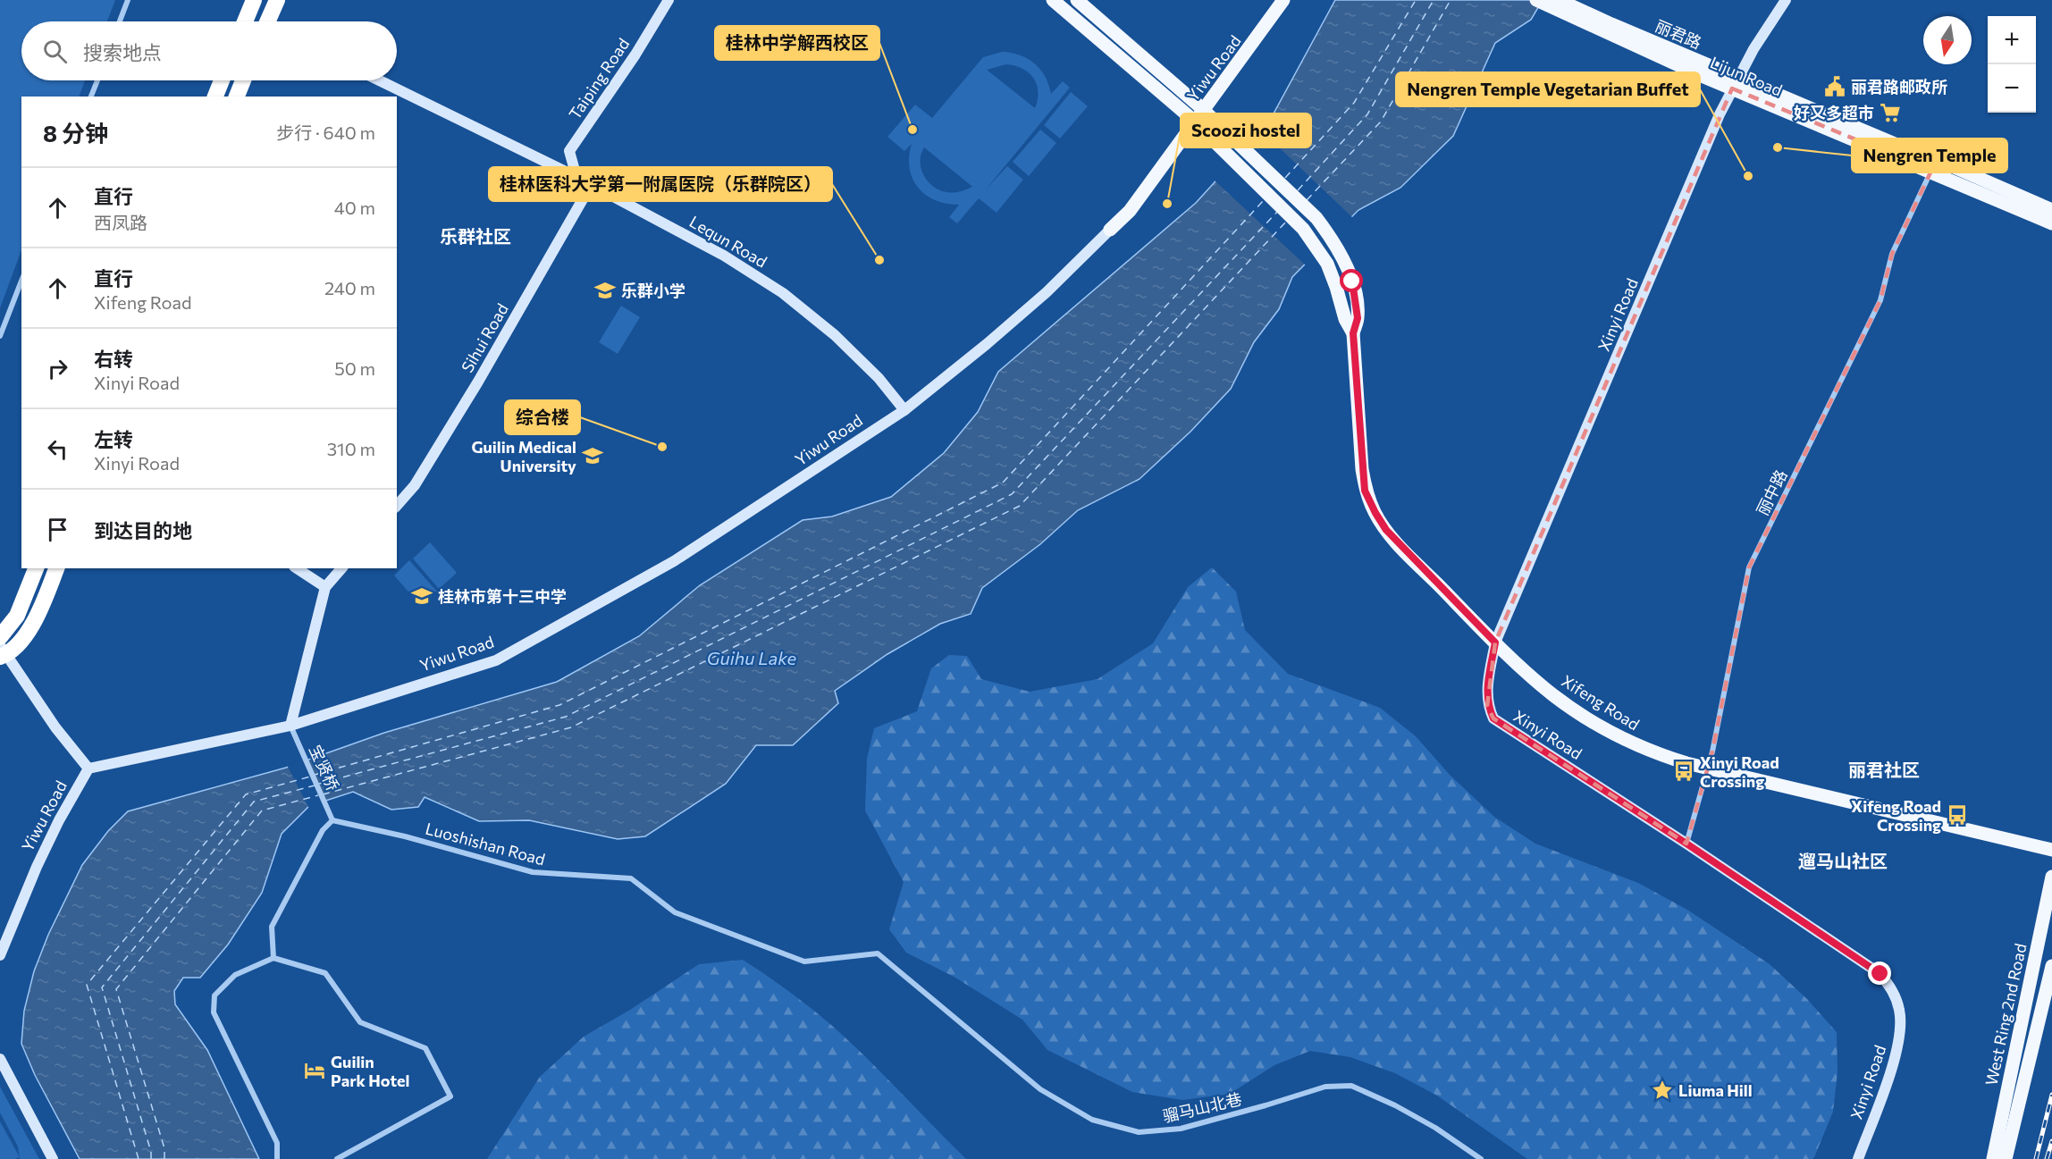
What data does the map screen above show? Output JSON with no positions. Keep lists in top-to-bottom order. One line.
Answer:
{"streets":{"main road":["Yiwu Road","Lijun Road","Xifeng Road","West Ring 2nd Road"],"street":["Taiping Road","Lequn Road","Xinyi Road","Sihui Road","丽中路","宝贤桥","Luoshishan Road","骝马山北巷"]},"crossings":[["Yiwu Road","Lequn Road"],["Yiwu Road","宝贤桥"],["Lijun Road","Xinyi Road"],["Lijun Road","丽中路"],["Taiping Road","Lequn Road"],["Taiping Road","Sihui Road"],["Lequn Road","Sihui Road"],["Xinyi Road","丽中路"],["Xinyi Road","Xifeng Road"],["丽中路","Xifeng Road"],["宝贤桥","Luoshishan Road"],["Luoshishan Road","骝马山北巷"]],"districts":["乐群社区","丽君社区","遛马山社区"],"water":["Guihu Lake"],"places":{"public building":["丽君路邮政所"],"supermarket":["好又多超市"],"other":["桂林中学解西校区","Nengren Temple","Nengren Temple Vegetarian Buffet","Scoozi hostel","桂林医科大学第一附属医院（乐群院区）","综合楼"],"school or university":["乐群小学","Guilin Medical University","桂林市第十三中学"],"bus stop":["Xinyi Road Crossing","Xifeng Road Crossing"],"hotel":["Guilin Park Hotel"],"place":["Liuma Hill"]},"north":"bottom","page":{"map_buttons":["+","−"],"search":"搜索地点","heading":["8 分钟","步行 · 640 m"],"list":[["直行","西凤路","40 m"],["直行","Xifeng Road","240 m"],["右转","Xinyi Road","50 m"],["左转","Xinyi Road","310 m"],"到达目的地"]}}
